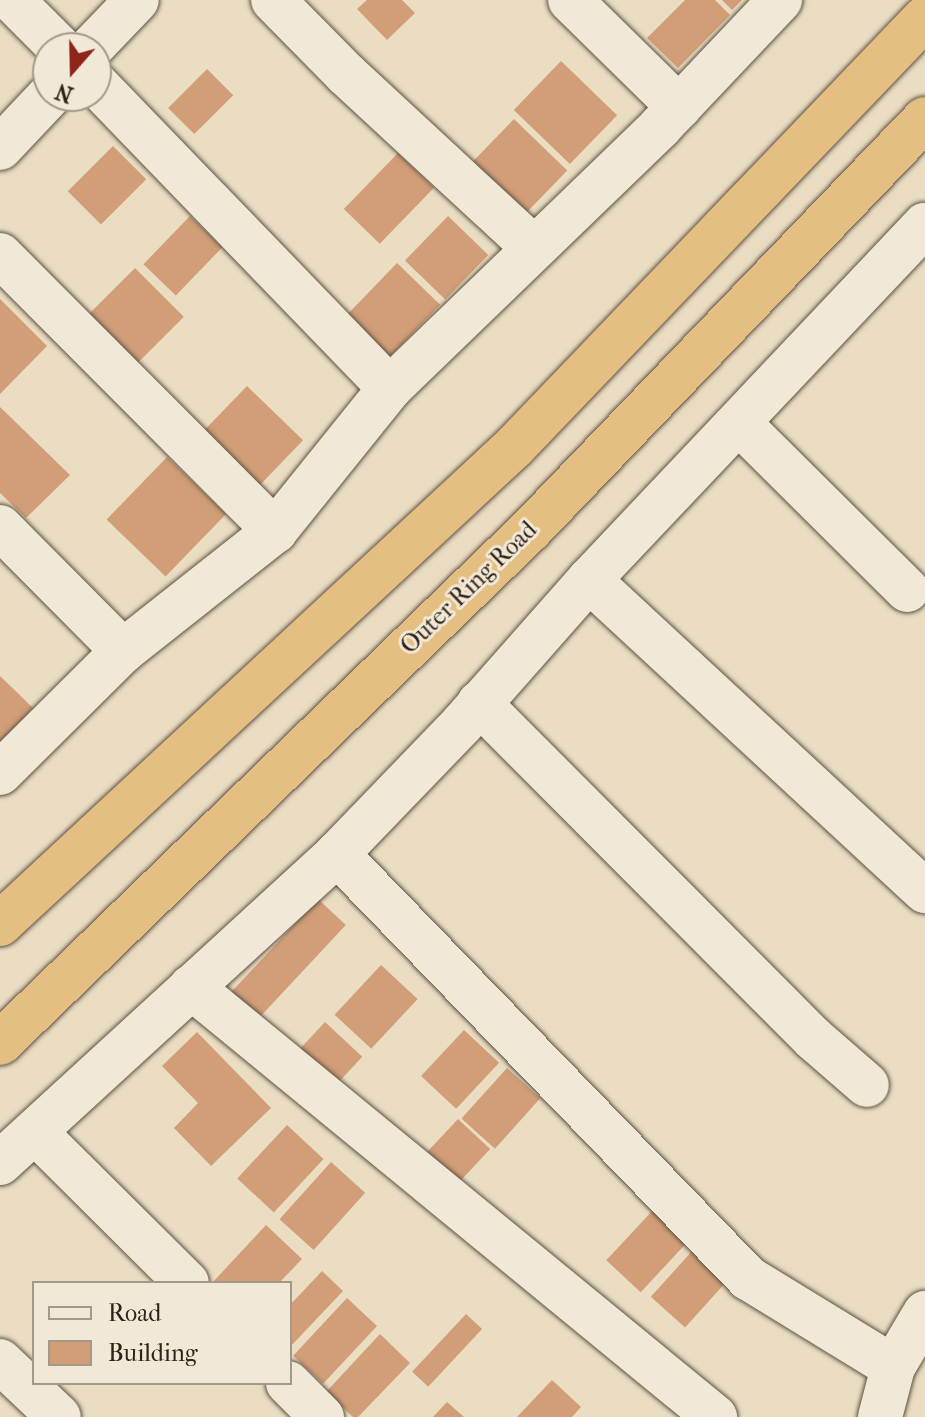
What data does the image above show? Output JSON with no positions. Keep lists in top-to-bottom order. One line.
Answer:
{"streets":{"highway":["Outer Ring Road"]},"legend":["Road","Building"],"north":"bottom"}
